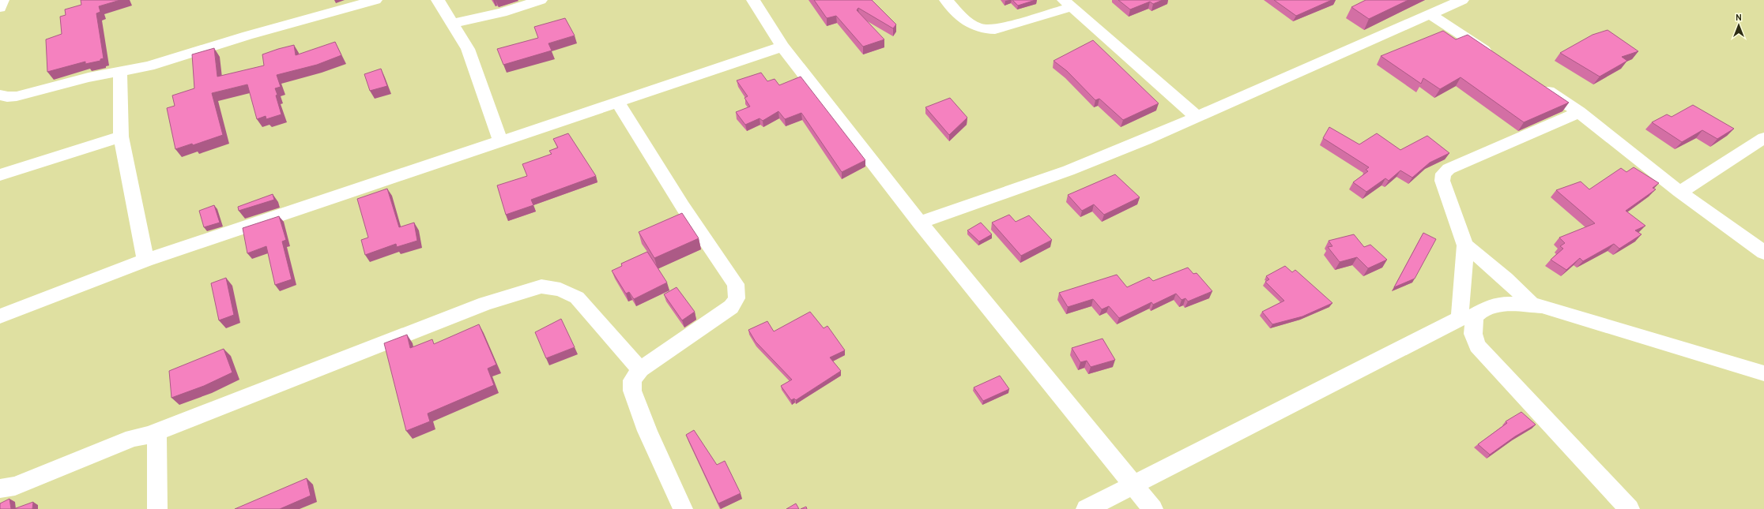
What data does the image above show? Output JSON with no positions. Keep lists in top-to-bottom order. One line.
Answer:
{"north":"top"}
